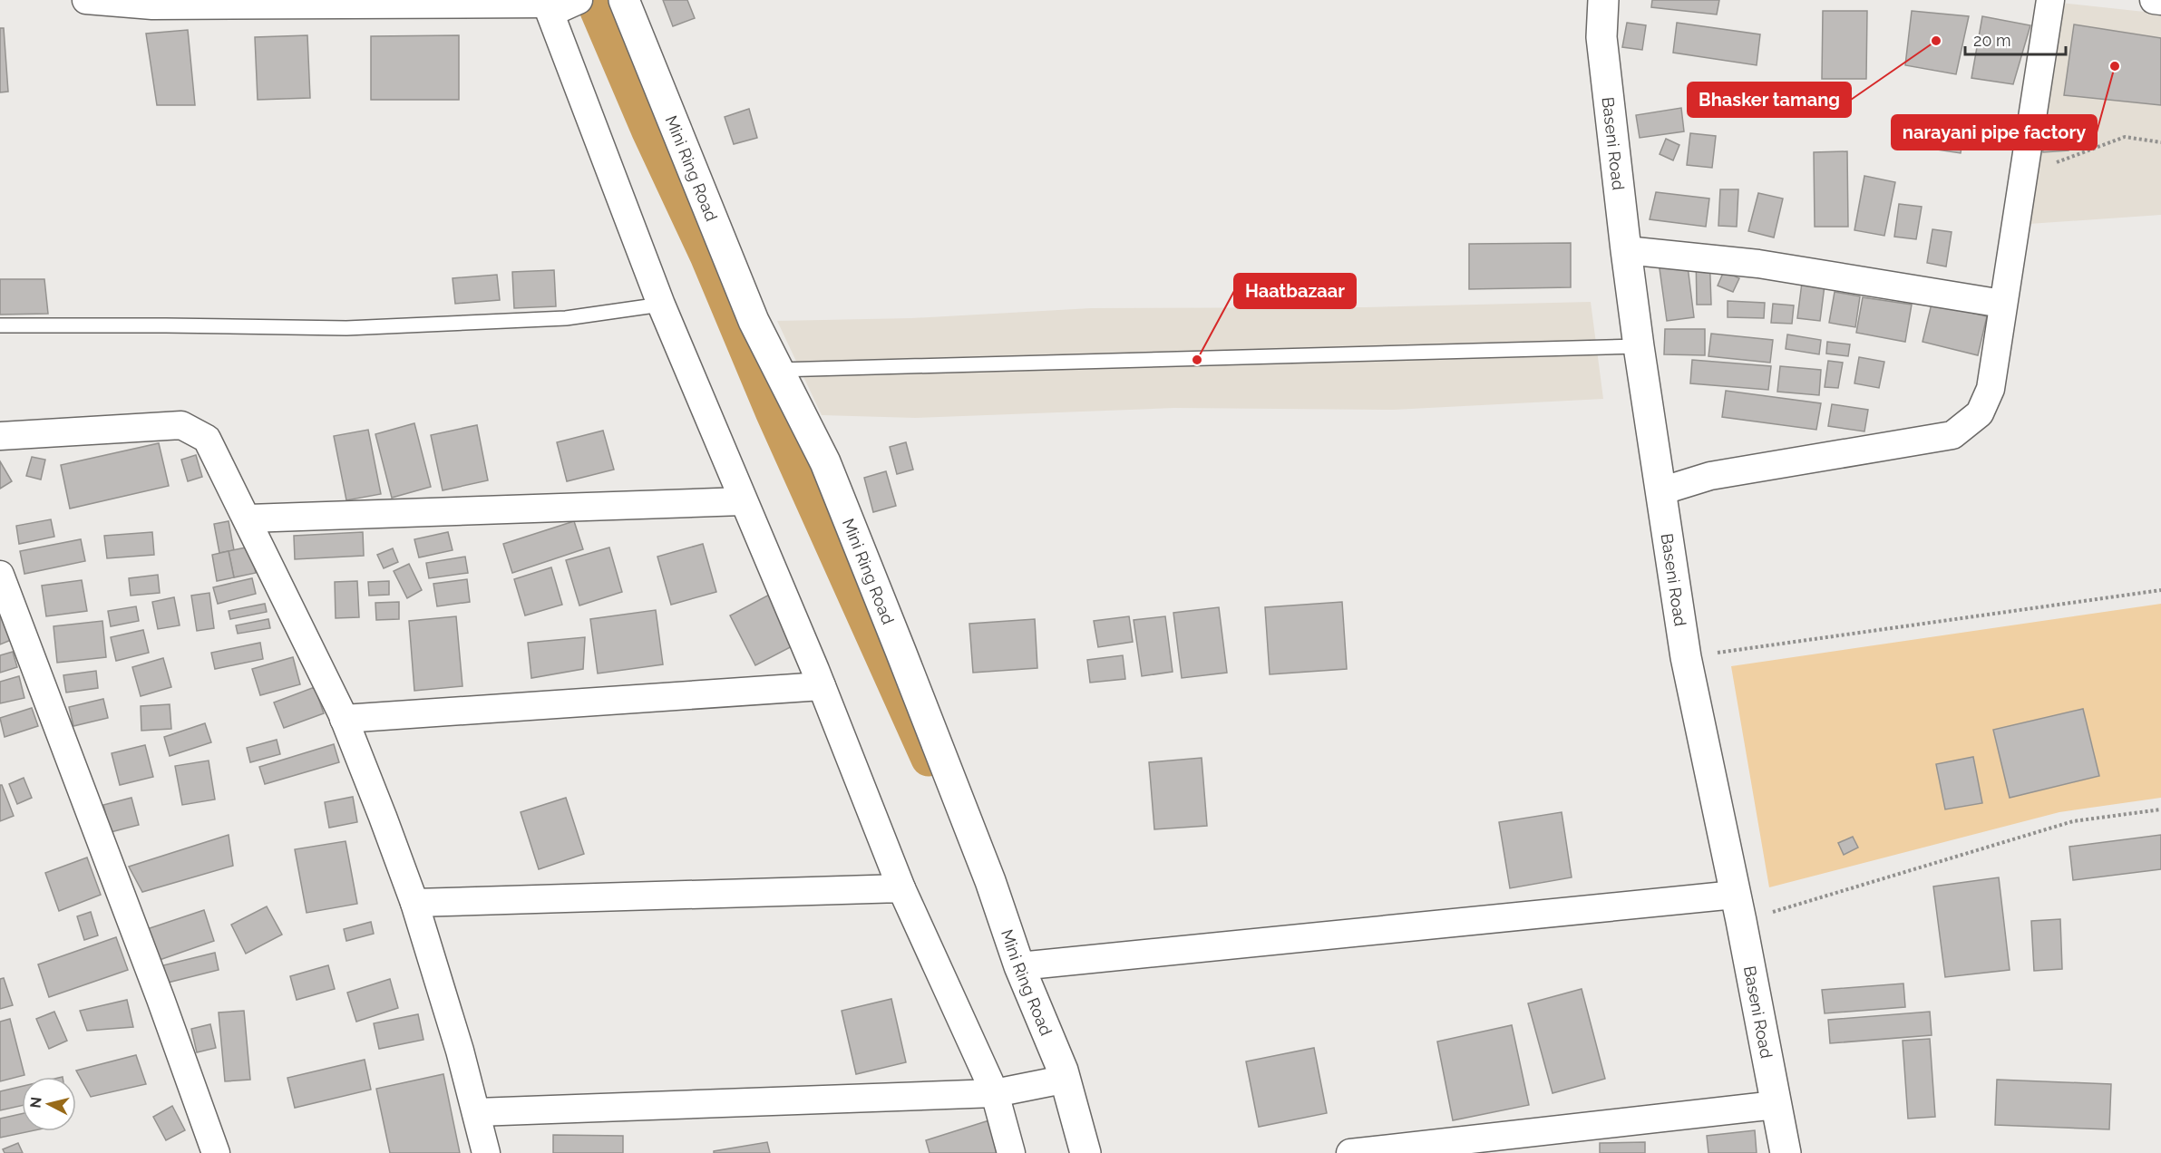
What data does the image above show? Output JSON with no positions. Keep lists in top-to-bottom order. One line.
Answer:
{"streets":{"main road":["Baseni Road","Mini Ring Road"]},"places":["Bhasker tamang","narayani pipe factory","Haatbazaar"],"scale_bar":"20 m","north":"left"}
